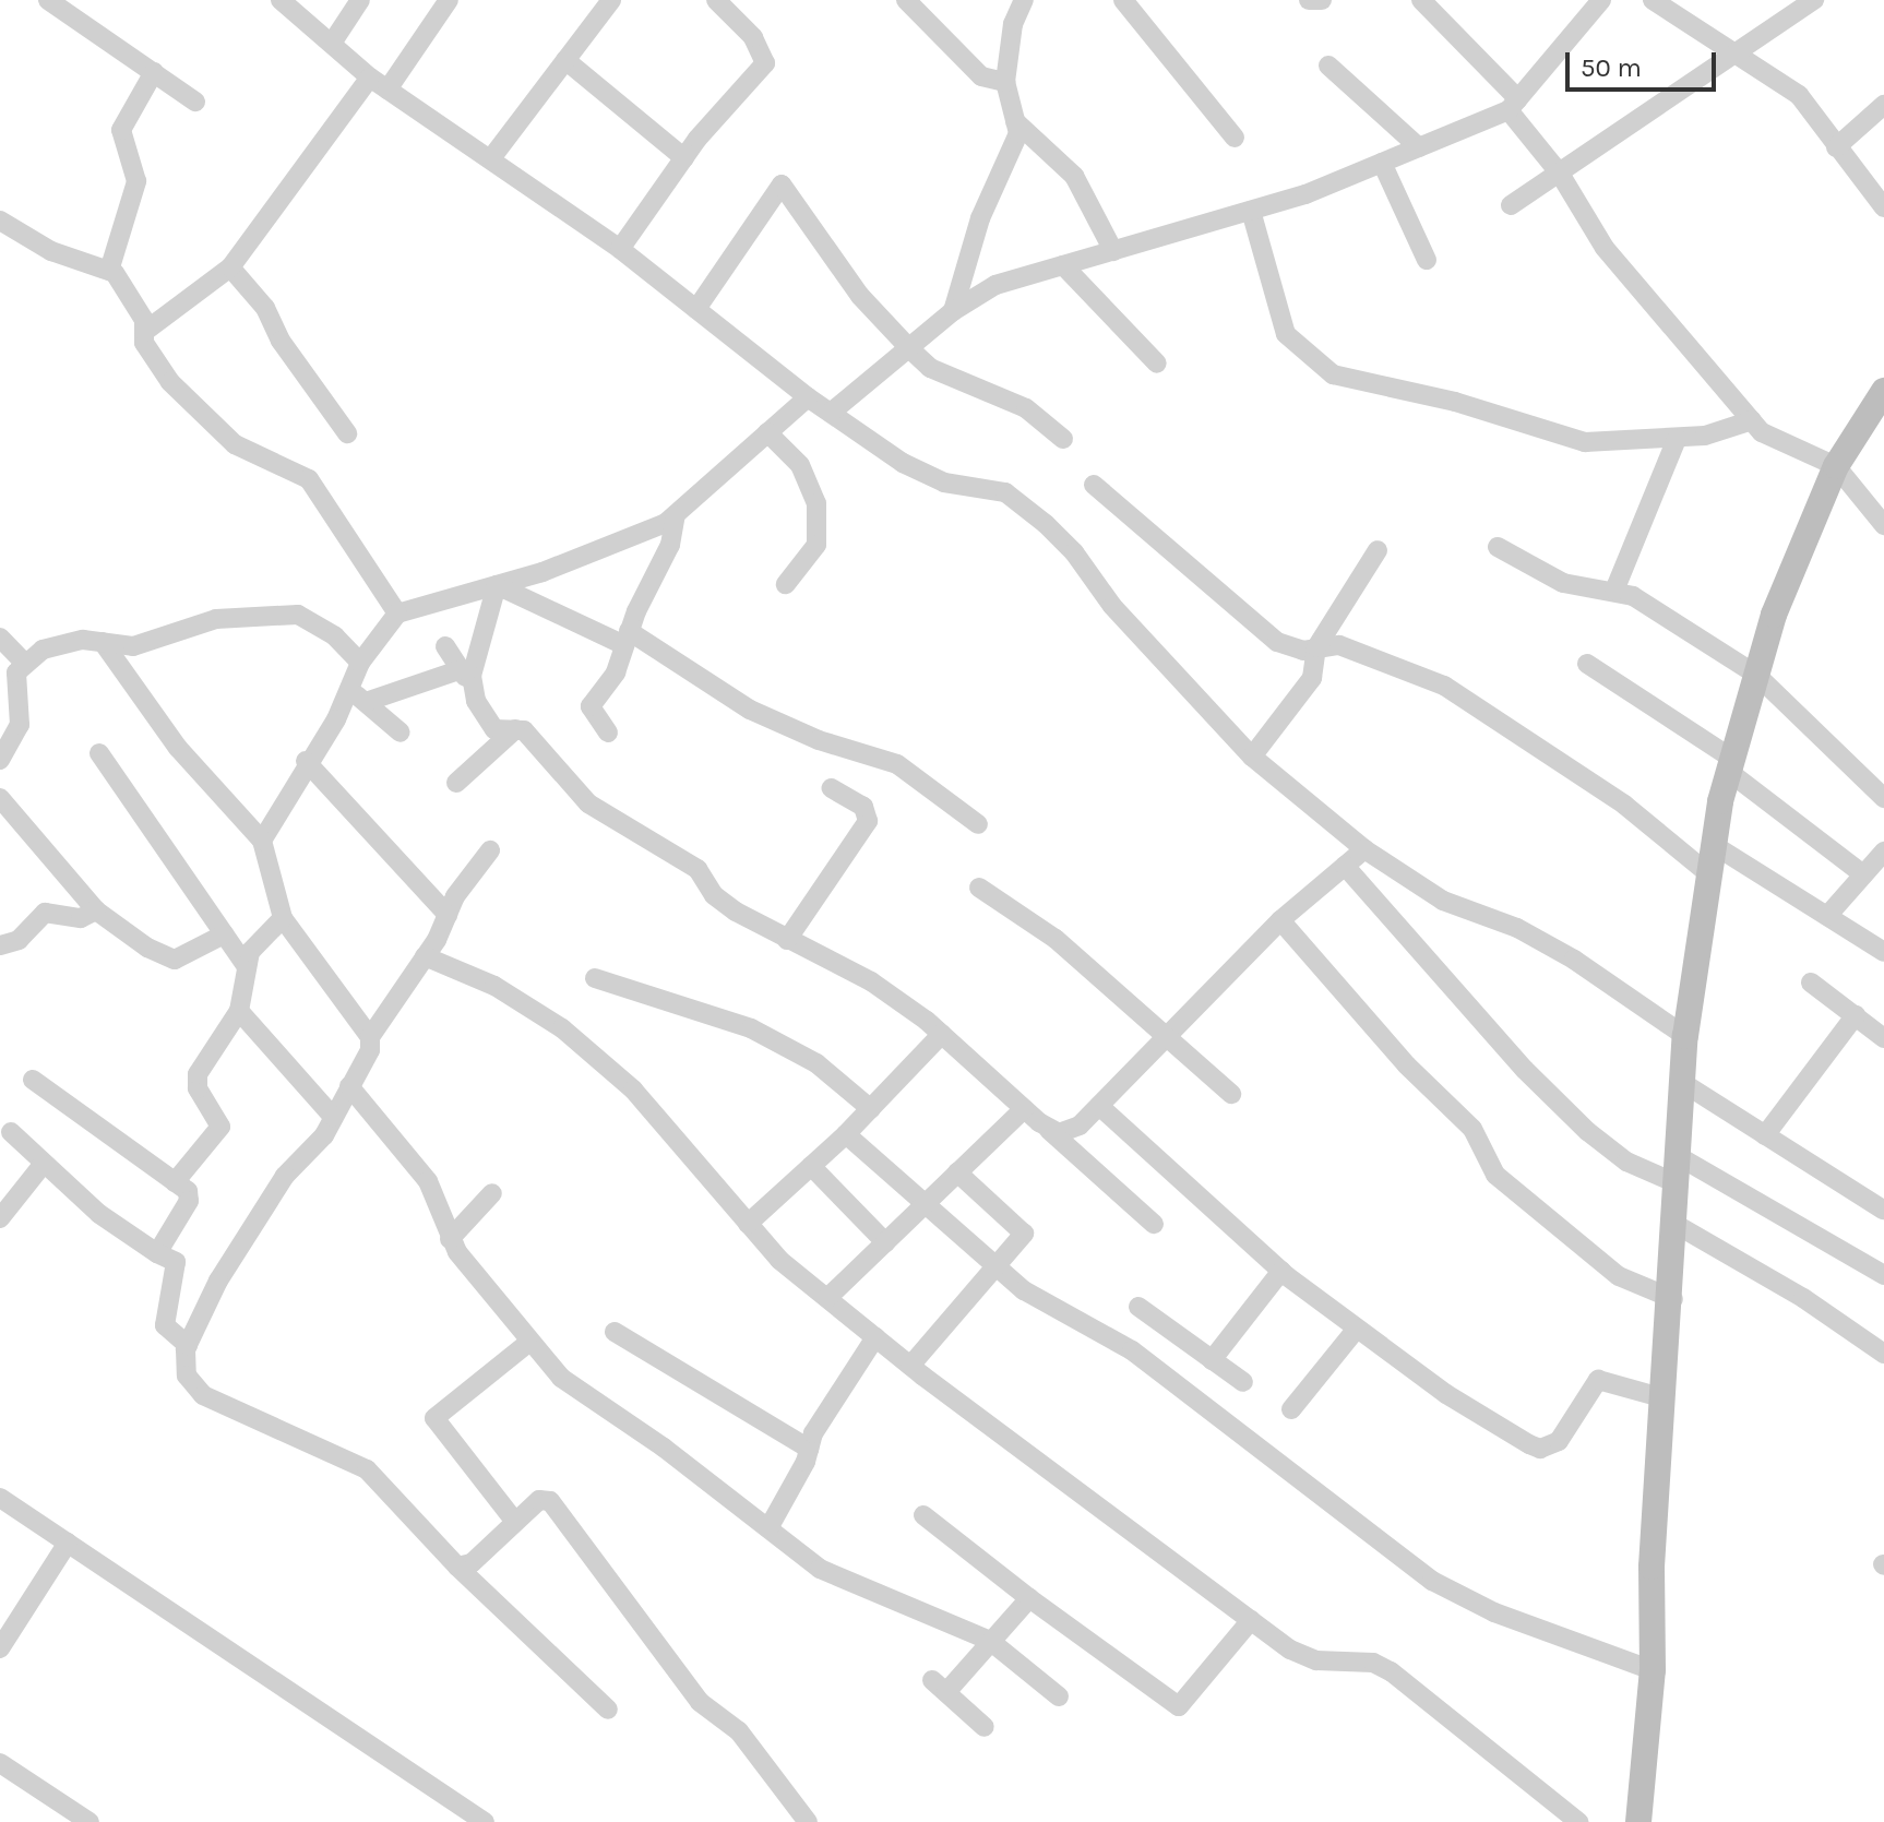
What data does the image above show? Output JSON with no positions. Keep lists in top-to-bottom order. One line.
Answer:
{"scale_bar":"50 m"}
